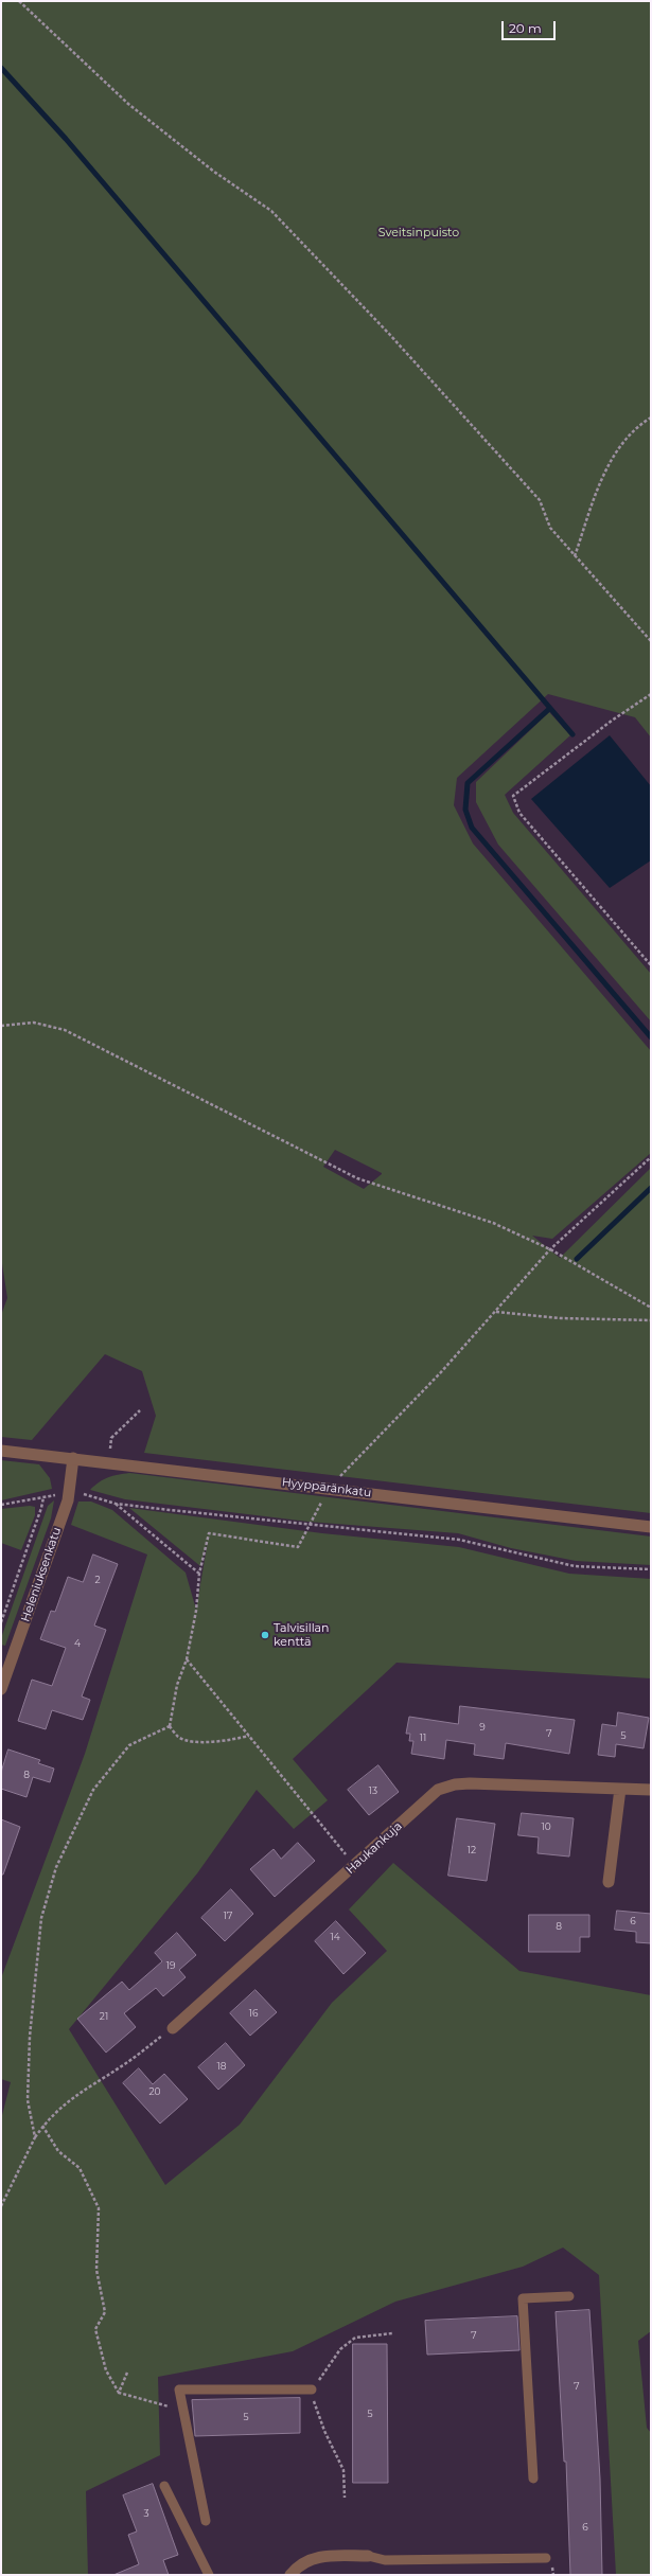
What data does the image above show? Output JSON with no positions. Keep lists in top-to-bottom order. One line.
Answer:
{"streets":{"street":["Hyyppäränkatu","Heleniuksenkatu","Haukankuja"]},"crossings":[["Hyyppäränkatu","Heleniuksenkatu"]],"parks":["Sveitsinpuisto"],"places":["Talvisillan kenttä"],"house_numbers":["2","4","9","7","5","11","8","13","10","12","17","6","8","14","19","16","21","18","20","7","7","5","5","3","6"],"scale_bar":"20 m"}
